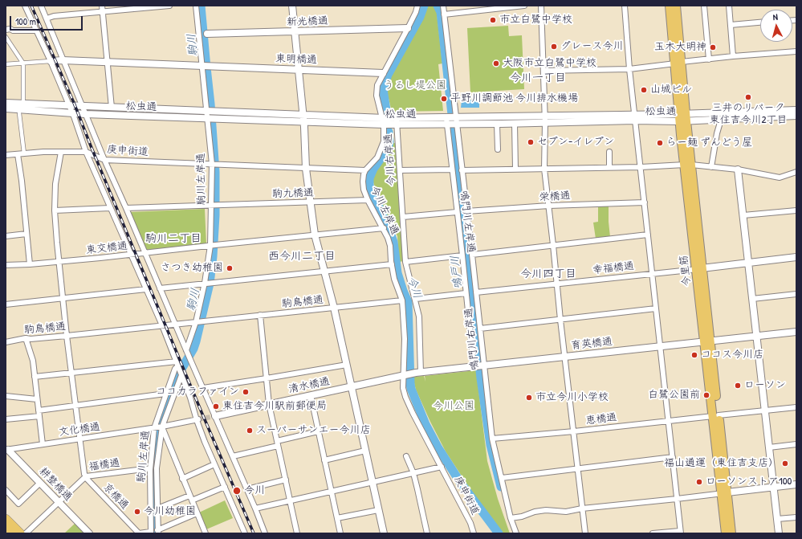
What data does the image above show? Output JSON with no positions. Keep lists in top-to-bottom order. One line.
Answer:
{"streets":{"main road":["今里筋"],"street":["新光橋通","東明橋通","松虫通","庚申街道","今川右岸通","駒川左岸通","駒九橋通","栄橋通","今川左岸通","鳴門川左岸通","東交橋通","幸福橋通","駒鳥橋通","鳴門川右岸通","育英橋通","清水橋通","恵橋通","文化橋通","福橋通","耕整橋通","京橋通"]},"crossings":[["新光橋通","駒川左岸通"],["東明橋通","駒川左岸通"],["松虫通","今川右岸通"],["松虫通","駒川左岸通"],["松虫通","鳴門川左岸通"],["松虫通","今里筋"],["松虫通","鳴門川右岸通"],["庚申街道","駒川左岸通"],["庚申街道","今川左岸通"],["今川右岸通","育英橋通"],["駒川左岸通","駒九橋通"],["駒川左岸通","東交橋通"],["駒川左岸通","駒鳥橋通"],["駒川左岸通","文化橋通"],["駒川左岸通","福橋通"],["駒川左岸通","京橋通"],["駒九橋通","今川左岸通"],["栄橋通","鳴門川右岸通"],["今川左岸通","東交橋通"],["今川左岸通","駒鳥橋通"],["今川左岸通","育英橋通"],["今川左岸通","清水橋通"],["鳴門川左岸通","鳴門川右岸通"],["鳴門川左岸通","育英橋通"],["幸福橋通","今里筋"],["幸福橋通","鳴門川右岸通"],["今里筋","育英橋通"],["今里筋","恵橋通"],["鳴門川右岸通","育英橋通"],["鳴門川右岸通","恵橋通"],["育英橋通","清水橋通"],["文化橋通","耕整橋通"],["福橋通","耕整橋通"],["福橋通","京橋通"]],"districts":["今川一丁目","駒川二丁目","西今川二丁目","今川四丁目"],"water":["駒川","鳴戸川","今川"],"parks":["うるし堤公園","今川公園"],"places":["市立白鷺中学校","グレース今川","玉木大明神","大阪市立白鷺中学校","山城ビル","三井のリパーク 東住吉今川2丁目","平野川調節池 今川排水機場","セブン-イレブン","らー麺 ずんどう屋","さつき幼稚園","ココス今川店","ローソン","ココカラファイン","白鷺公園前","市立今川小学校","東住吉今川駅前郵便局","スーパーサンエー今川店","福山通運（東住吉支店）","ローソンストア100","今川","今川幼稚園"],"scale_bar":"100 m","north":"top"}
